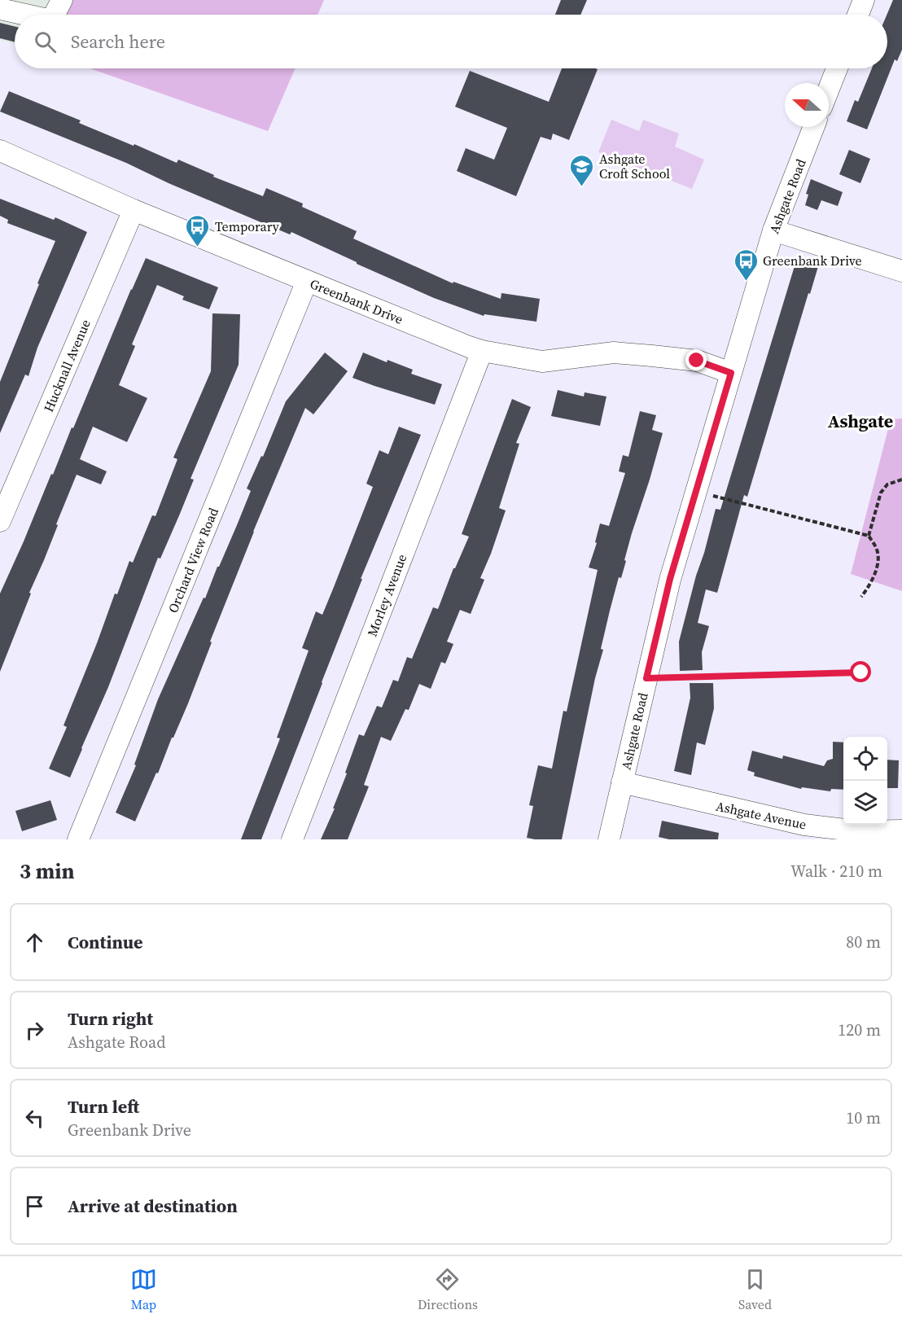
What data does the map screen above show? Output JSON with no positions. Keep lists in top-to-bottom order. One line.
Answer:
{"streets":{"street":["Ashgate Road","Greenbank Drive","Hucknall Avenue","Orchard View Road","Morley Avenue","Ashgate Avenue"]},"crossings":[["Ashgate Road","Greenbank Drive"],["Ashgate Road","Ashgate Avenue"],["Greenbank Drive","Hucknall Avenue"],["Greenbank Drive","Orchard View Road"],["Greenbank Drive","Morley Avenue"]],"districts":["Ashgate"],"places":{"school or university":["Ashgate Croft School"],"bus stop":["Temporary","Greenbank Drive"]},"north":"left","page":{"search":"Search here","heading":["3 min","Walk · 210 m"],"list":[["Continue","80 m"],["Turn right","Ashgate Road","120 m"],["Turn left","Greenbank Drive","10 m"],"Arrive at destination"],"nav":["Map","Directions","Saved"]}}
